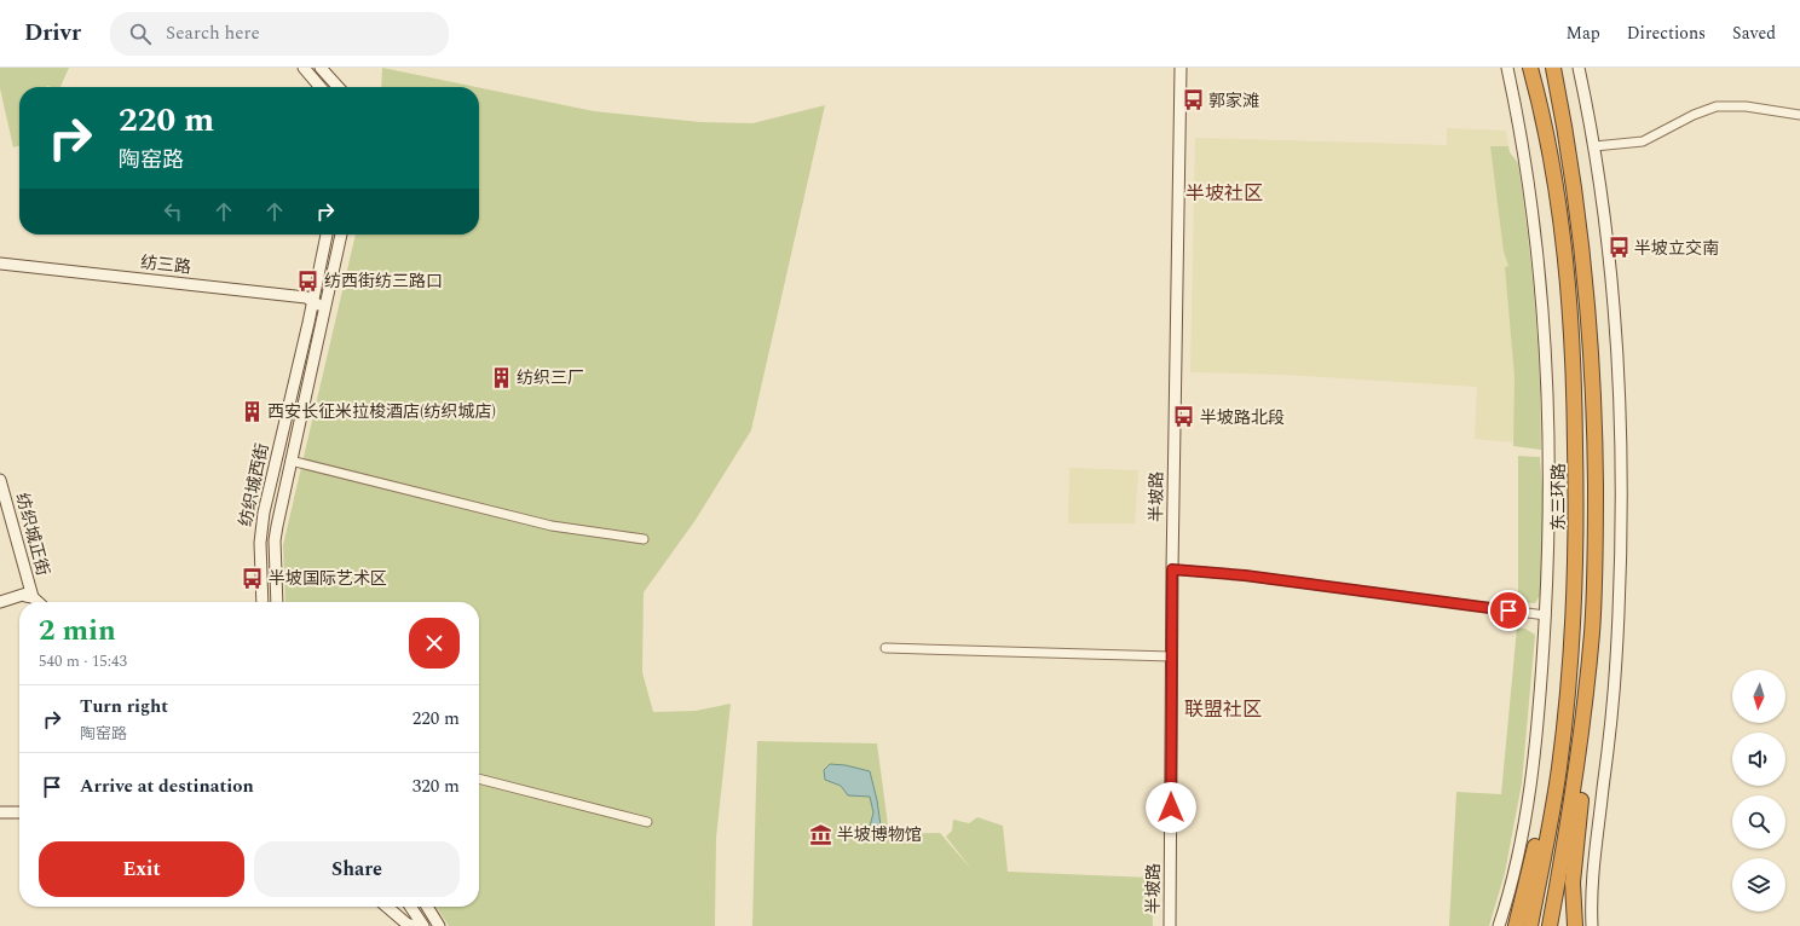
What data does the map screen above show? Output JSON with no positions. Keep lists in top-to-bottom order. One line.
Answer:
{"streets":{"highway":["东三环路"],"main road":["纺三路","纺织城西街","半坡路","纺织城正街"]},"crossings":[["纺三路","纺织城西街"]],"districts":["半坡社区","联盟社区"],"places":{"bus stop":["郭家滩","半坡立交南","纺西街纺三路口","半坡路北段","半坡国际艺术区"],"building":["纺织三厂","西安长征米拉梭酒店(纺织城店)"],"museum":["半坡博物馆"]},"north":"bottom","page":{"header":"Drivr","search":"Search here","nav":["Map","Directions","Saved"],"turn":["220 m","陶窑路"],"heading":["2 min","540 m · 15:43"],"list":[{"name":"Turn right","note":"陶窑路","value":"220 m"},{"name":"Arrive at destination","value":"320 m"}],"buttons":["Exit","Share"]}}
